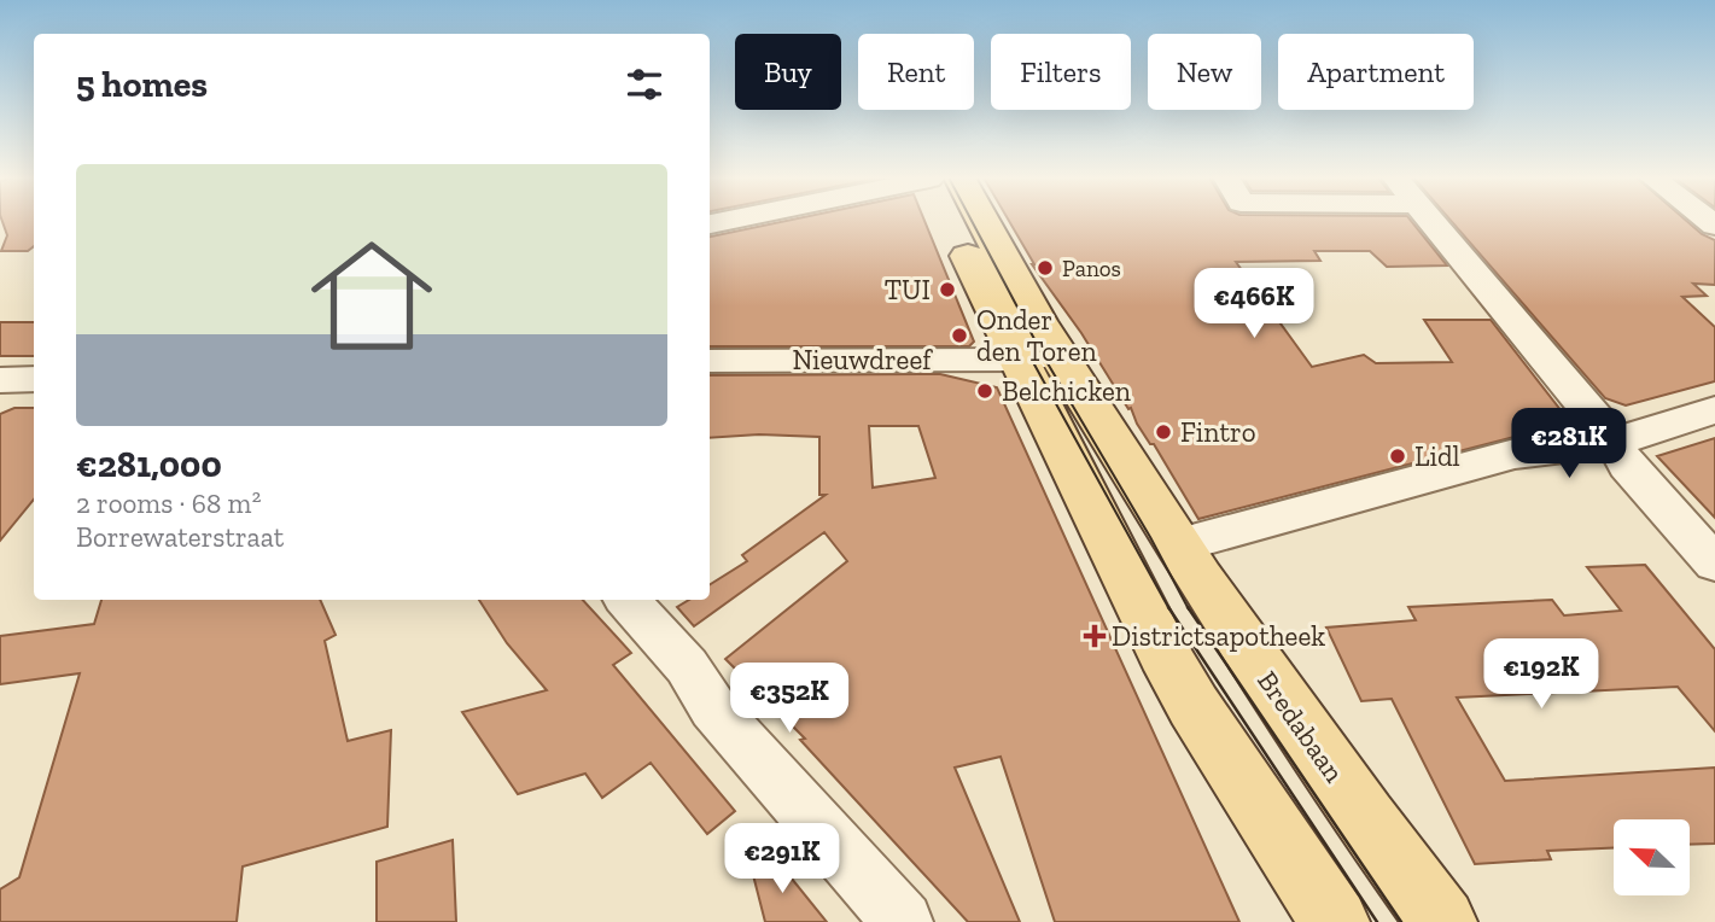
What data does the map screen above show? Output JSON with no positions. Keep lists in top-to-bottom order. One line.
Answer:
{"streets":{"main road":["Bredabaan"],"street":["Nieuwdreef"]},"crossings":[["Nieuwdreef","Bredabaan"]],"places":{"other":["Panos","TUI","Onder den Toren","Belchicken","Fintro","Lidl"],"health":["Districtsapotheek"]},"north":"top left","page":{"chip":["Buy","Rent","Filters","New","Apartment"],"heading":"5 homes","list":[{"name":"€281,000","note":"2 rooms · 68 m² · Borrewaterstraat"}],"price":["€466K","€281K","€192K","€352K","€291K"]}}
